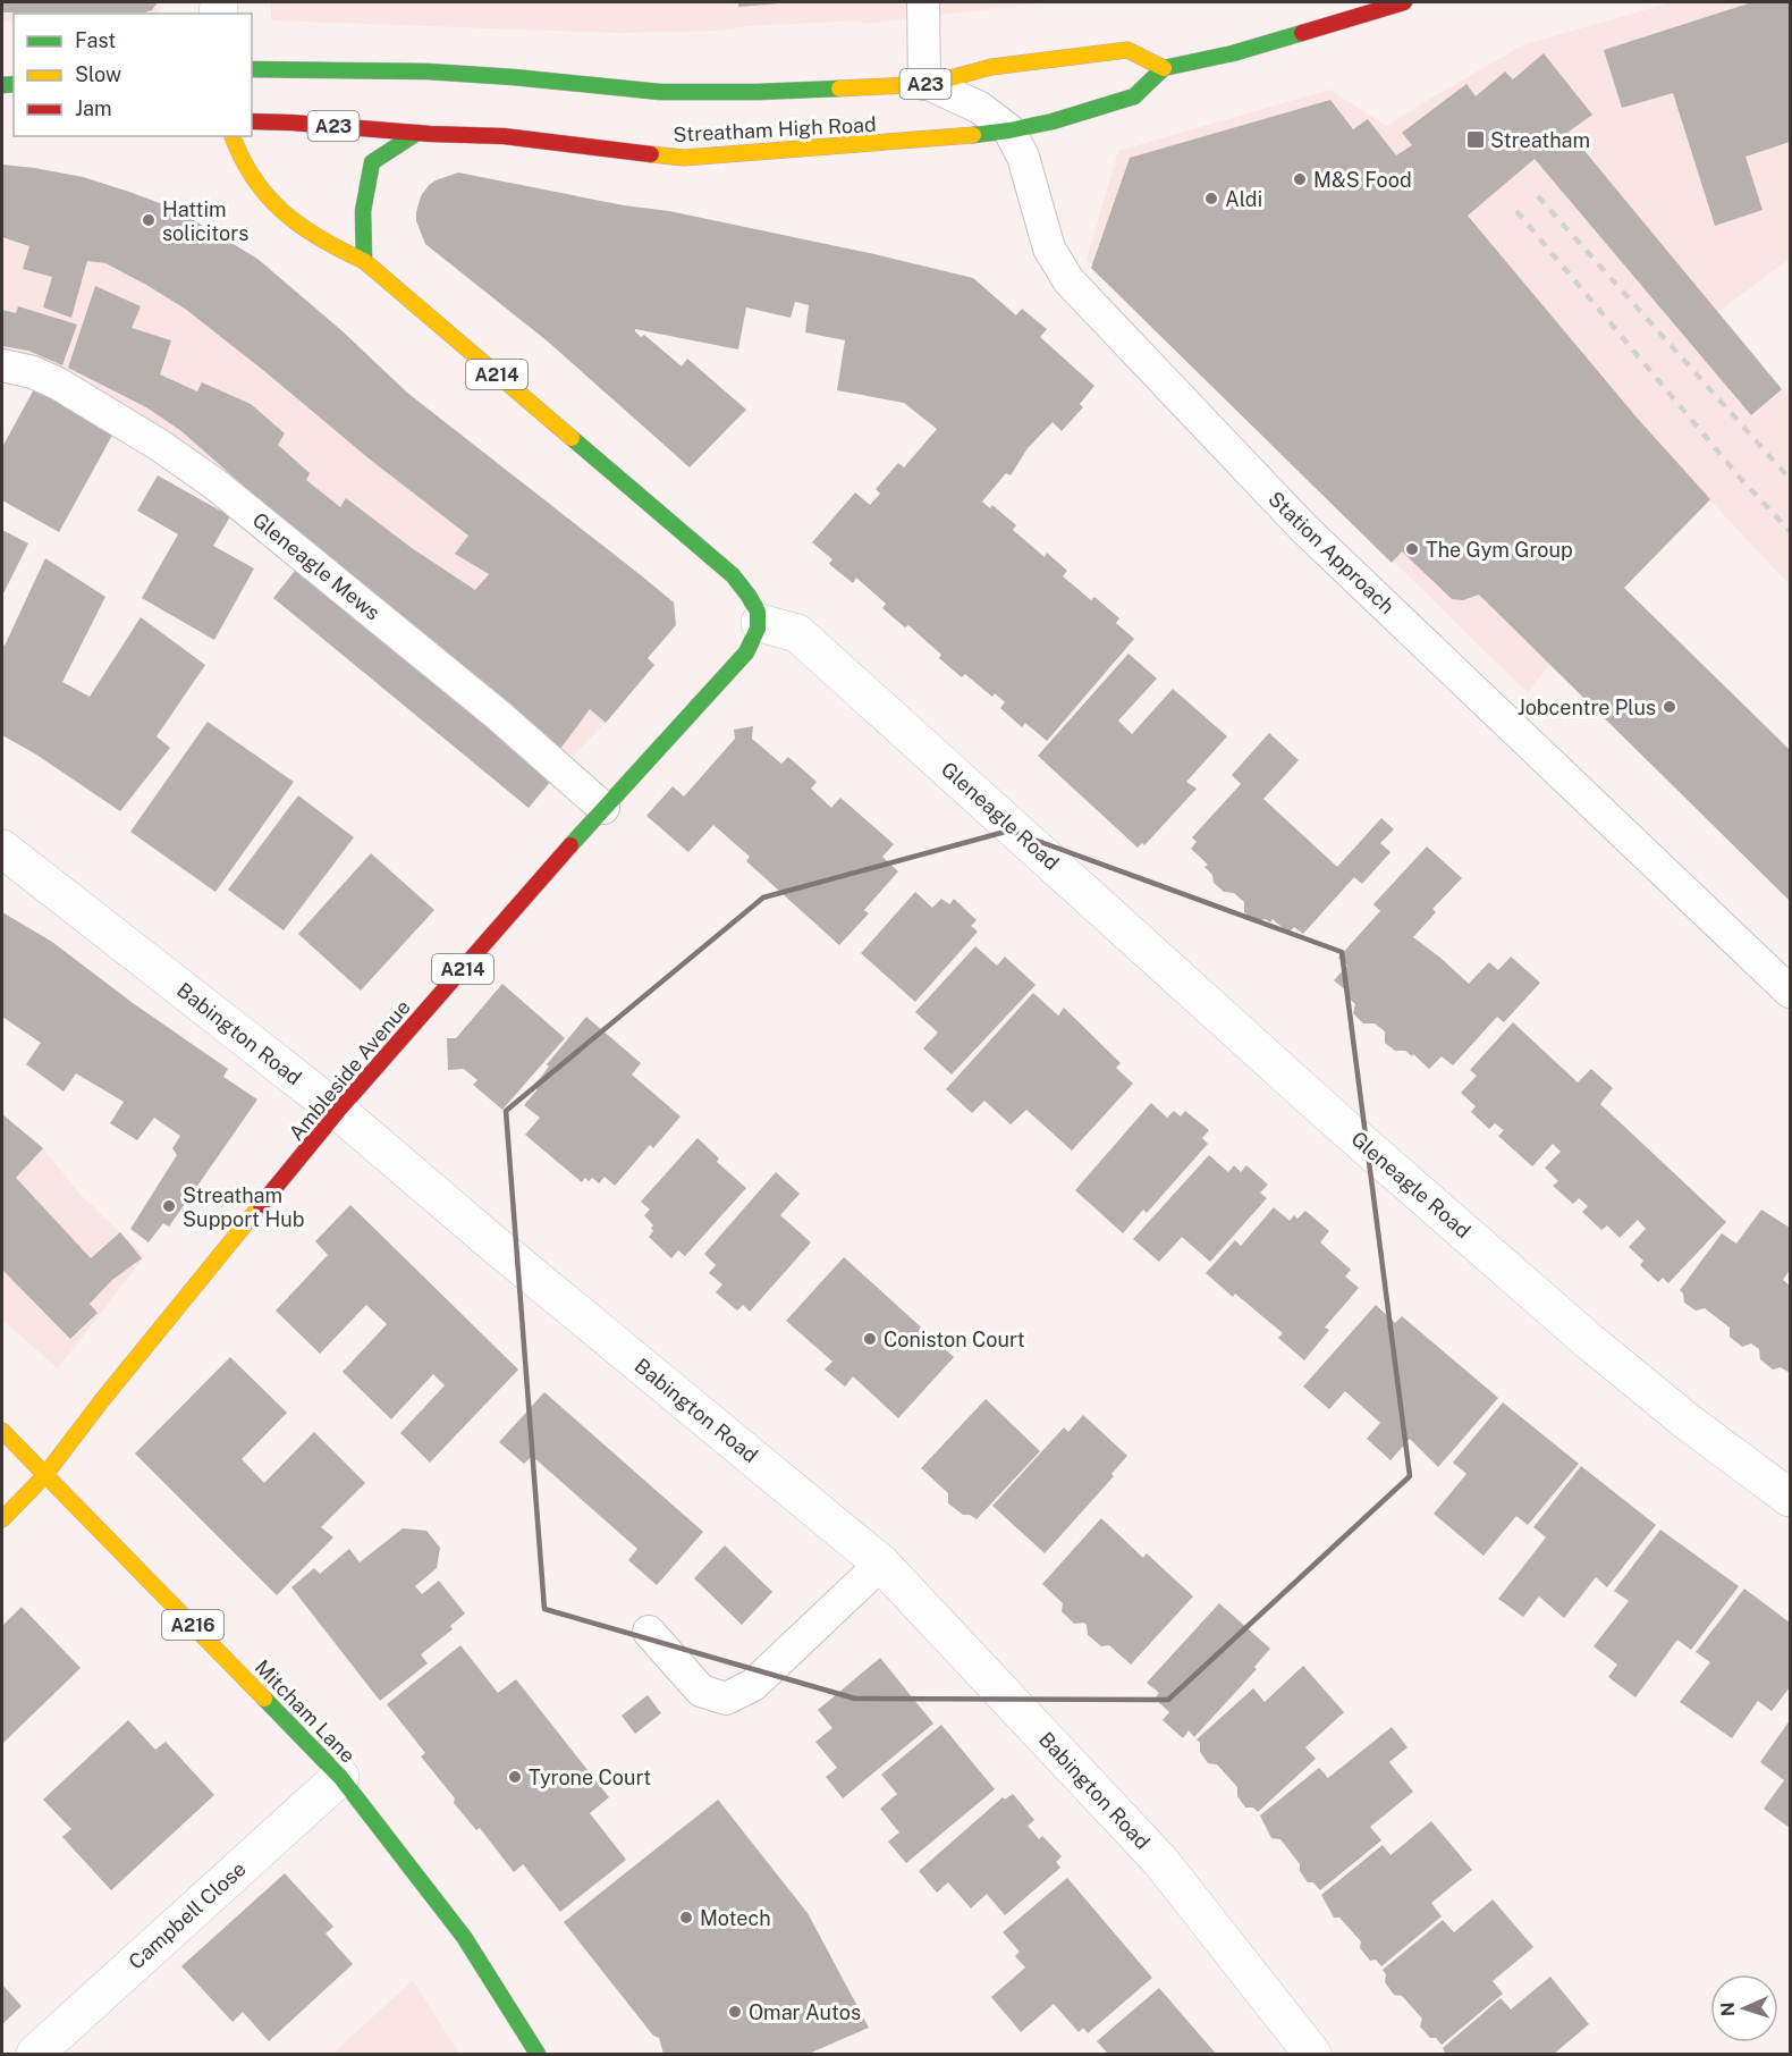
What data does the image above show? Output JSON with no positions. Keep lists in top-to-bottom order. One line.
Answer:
{"streets":{"main road":["A23","Streatham High Road","A214","Ambleside Avenue","A216","Mitcham Lane"],"street":["Gleneagle Road","Babington Road","Campbell Close"],"lane":["Station Approach","Gleneagle Mews"]},"crossings":[["Streatham High Road","Station Approach"],["A214","Gleneagle Road"],["A214","Ambleside Avenue"],["Gleneagle Mews","Ambleside Avenue"],["Gleneagle Road","Ambleside Avenue"],["Babington Road","Ambleside Avenue"],["Ambleside Avenue","Mitcham Lane"],["Mitcham Lane","Campbell Close"]],"places":{"transit":["Streatham"],"other":["M&S Food","Aldi","Hattim solicitors","The Gym Group","Jobcentre Plus","Streatham Support Hub","Coniston Court","Tyrone Court","Motech","Omar Autos"]},"legend":["Fast","Slow","Jam"],"north":"left"}
